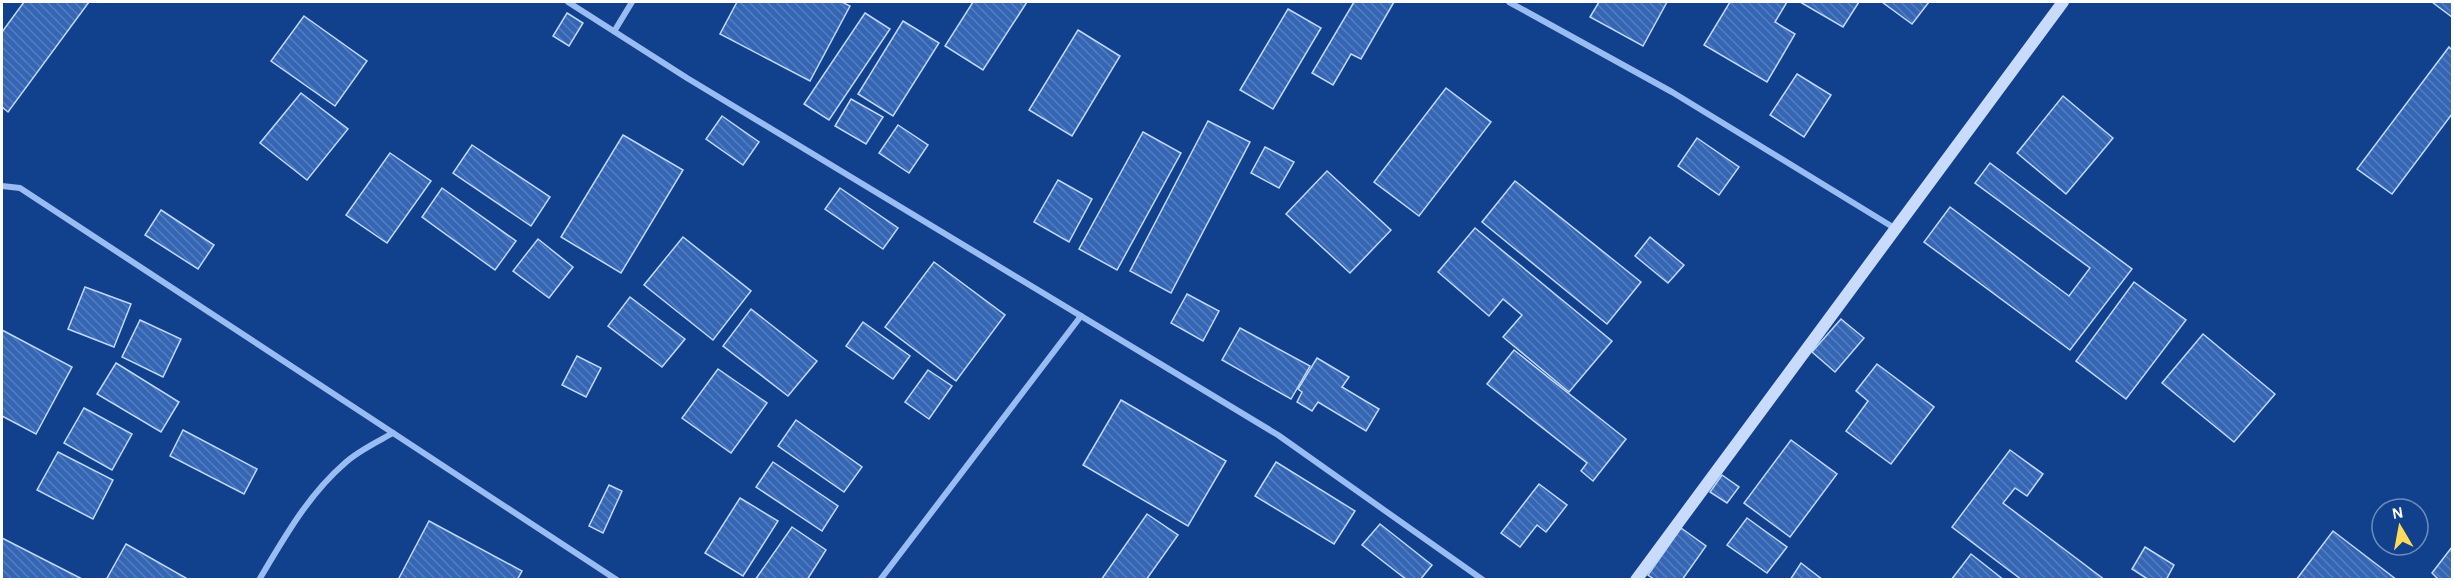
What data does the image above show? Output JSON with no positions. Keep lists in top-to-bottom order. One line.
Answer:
{"north":"top"}
